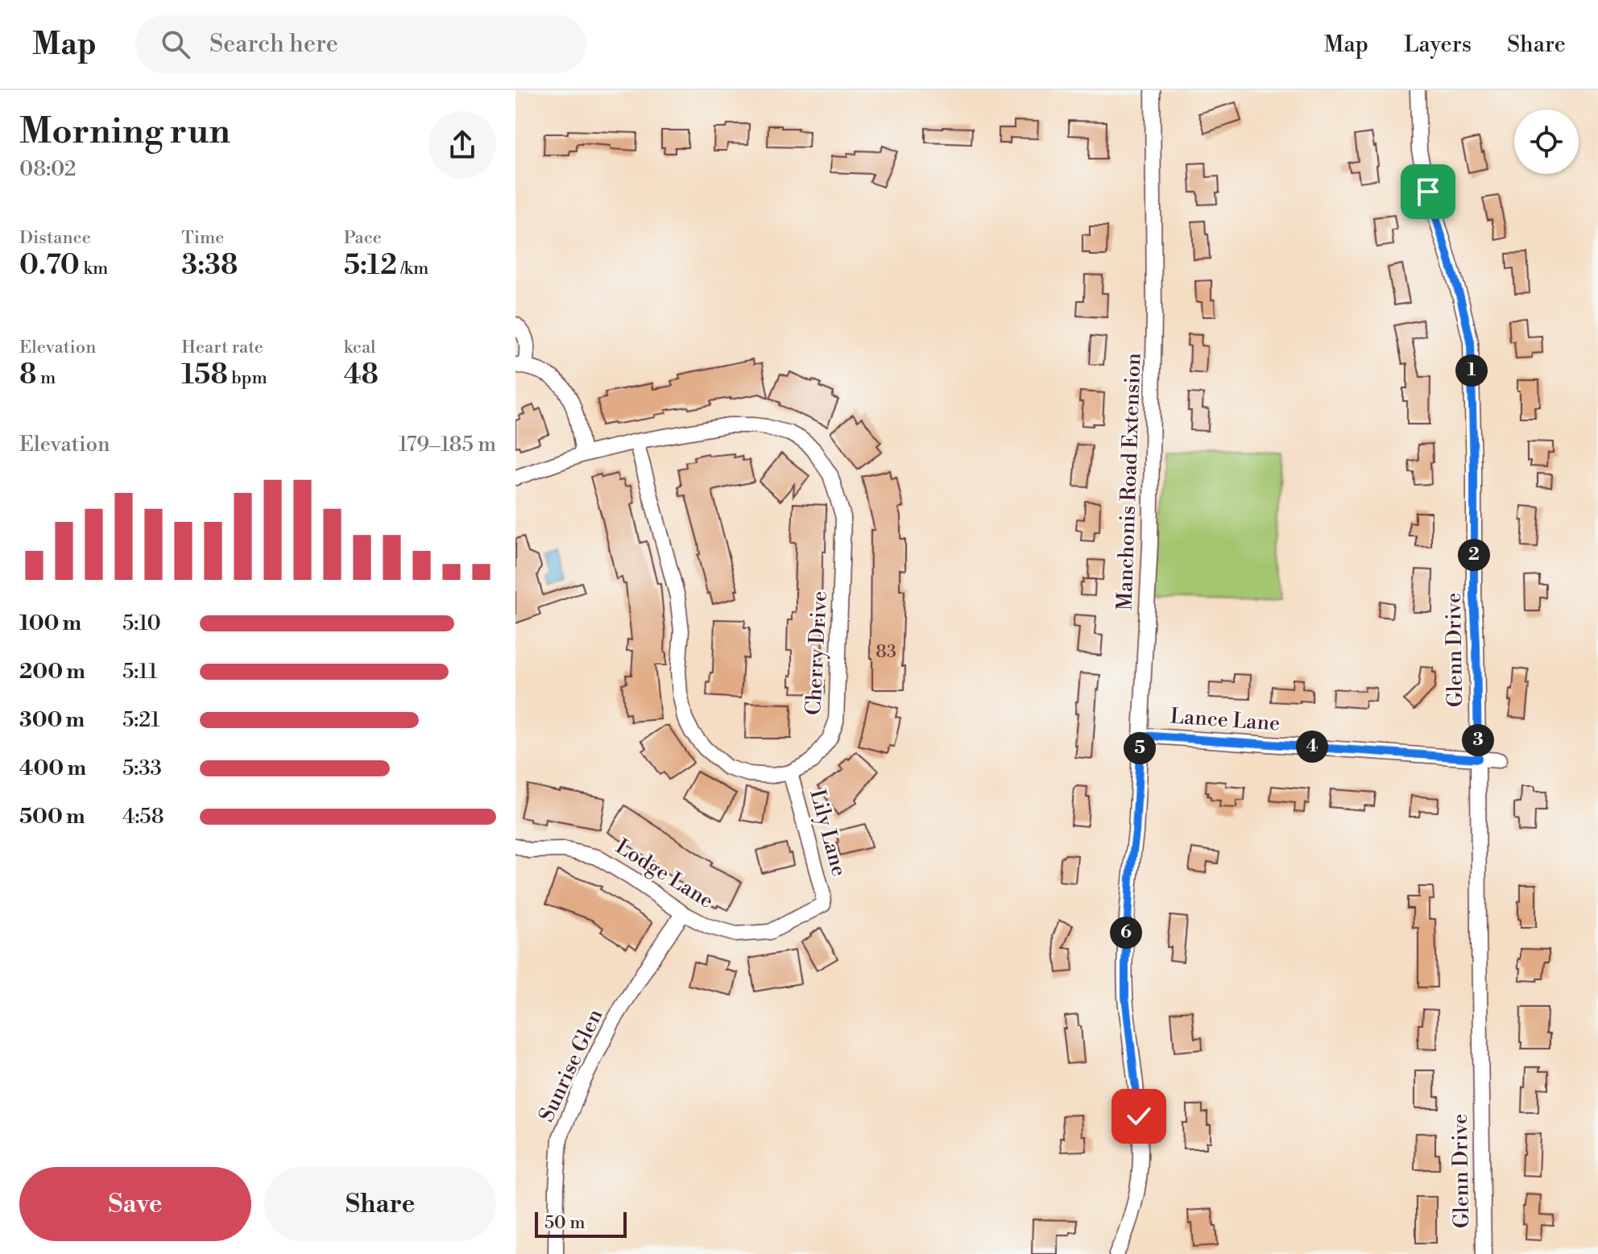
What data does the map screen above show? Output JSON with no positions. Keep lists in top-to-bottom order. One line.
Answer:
{"streets":{"street":["Manchonis Road Extension","Glenn Drive","Cherry Drive","Lance Lane","Lily Lane","Lodge Lane","Sunrise Glen"]},"crossings":[["Manchonis Road Extension","Lance Lane"],["Glenn Drive","Lance Lane"],["Cherry Drive","Lily Lane"],["Lily Lane","Lodge Lane"],["Lodge Lane","Sunrise Glen"]],"house_numbers":["83"],"scale_bar":"50 m","page":{"header":"Map","search":"Search here","nav":["Map","Layers","Share"],"heading":["Morning run","08:02"],"stats":[["Distance","0.70 km"],["Time","3:38"],["Pace","5:12 /km"],["Elevation","8 m"],["Heart rate","158 bpm"],["kcal","48"]],"pins":["1","2","3","4","5","6"],"chart":["Elevation","179–185 m"],"list":[{"name":"100 m","note":"5:10"},{"name":"200 m","note":"5:11"},{"name":"300 m","note":"5:21"},{"name":"400 m","note":"5:33"},{"name":"500 m","note":"4:58"}],"buttons":["Save","Share"],"scale":"50 m"}}
